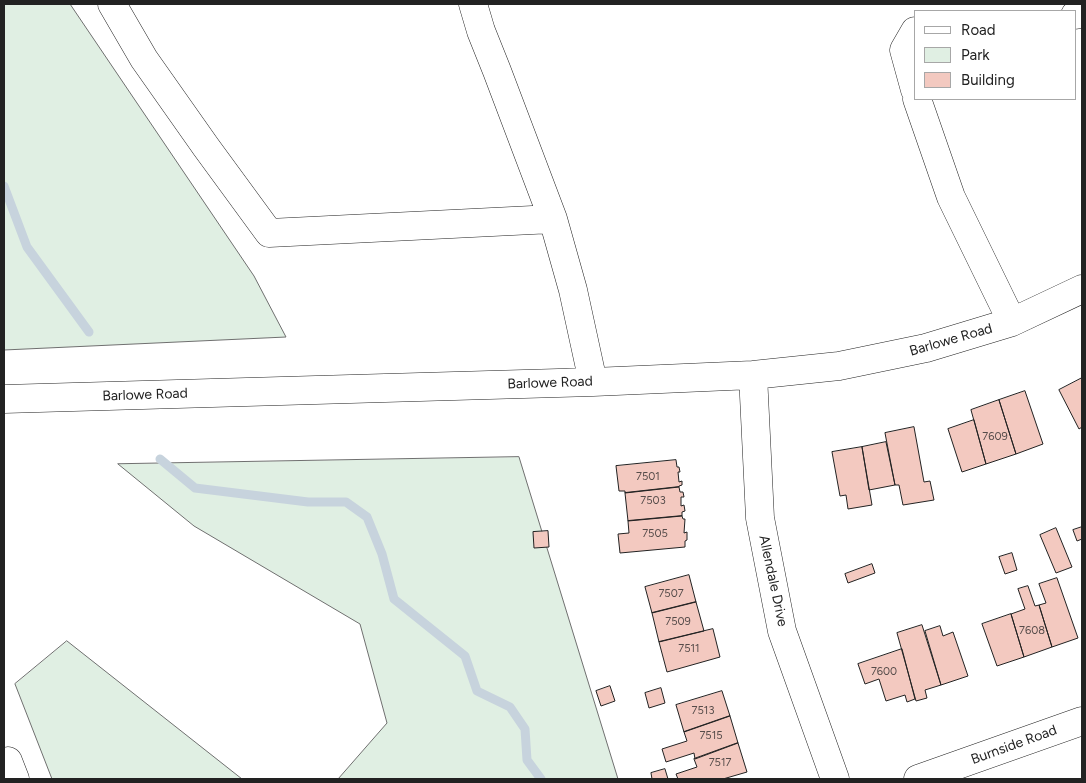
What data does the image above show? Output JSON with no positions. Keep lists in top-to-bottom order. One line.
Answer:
{"streets":{"street":["Barlowe Road","Allendale Drive","Burnside Road"]},"crossings":[["Barlowe Road","Allendale Drive"]],"house_numbers":["7609","7501","7503","7505","7507","7509","7608","7511","7600","7513","7515","7517"],"legend":["Road","Park","Building"]}
